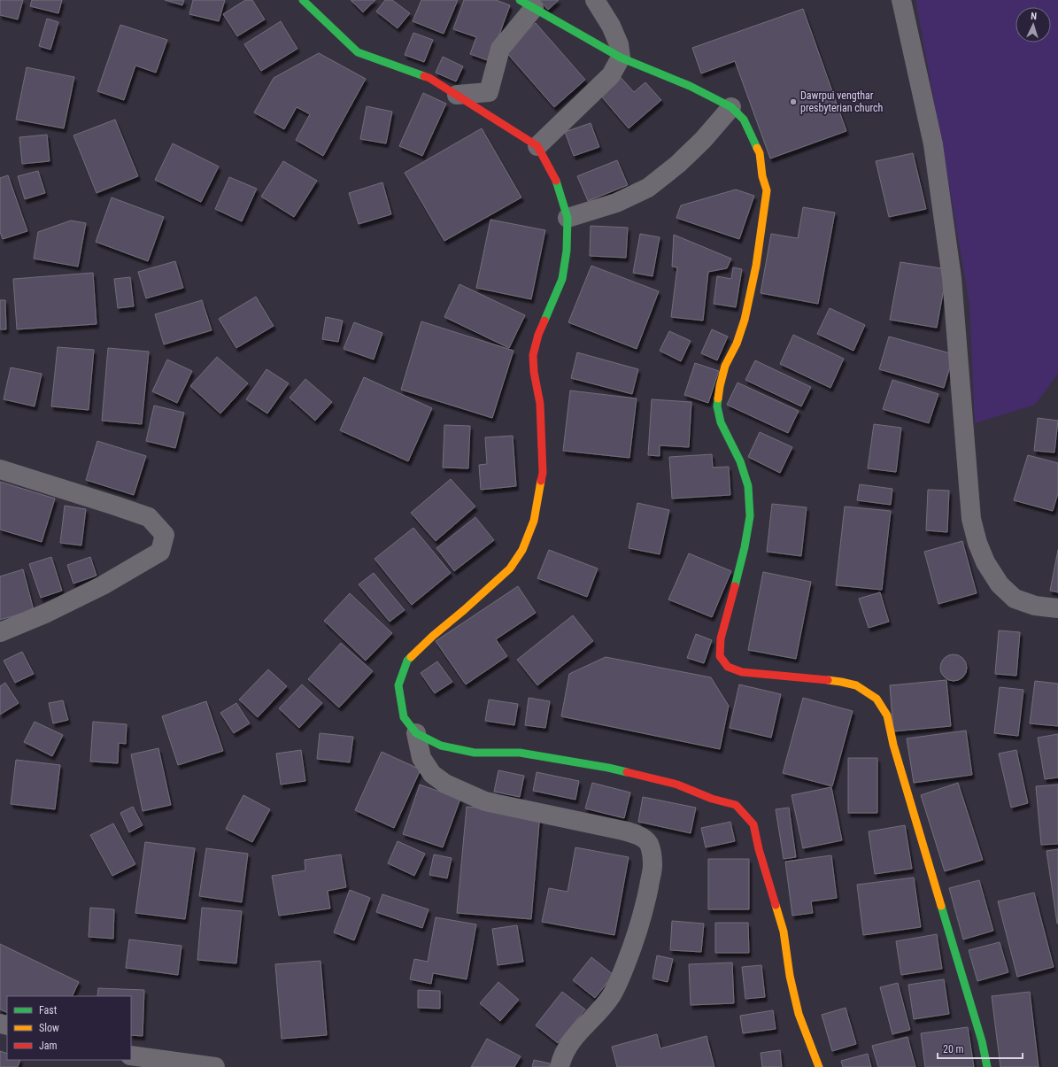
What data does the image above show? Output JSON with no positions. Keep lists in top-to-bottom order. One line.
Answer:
{"places":["Dawrpui vengthar presbyterian church"],"legend":["Fast","Slow","Jam"],"scale_bar":"20 m","north":"top"}
